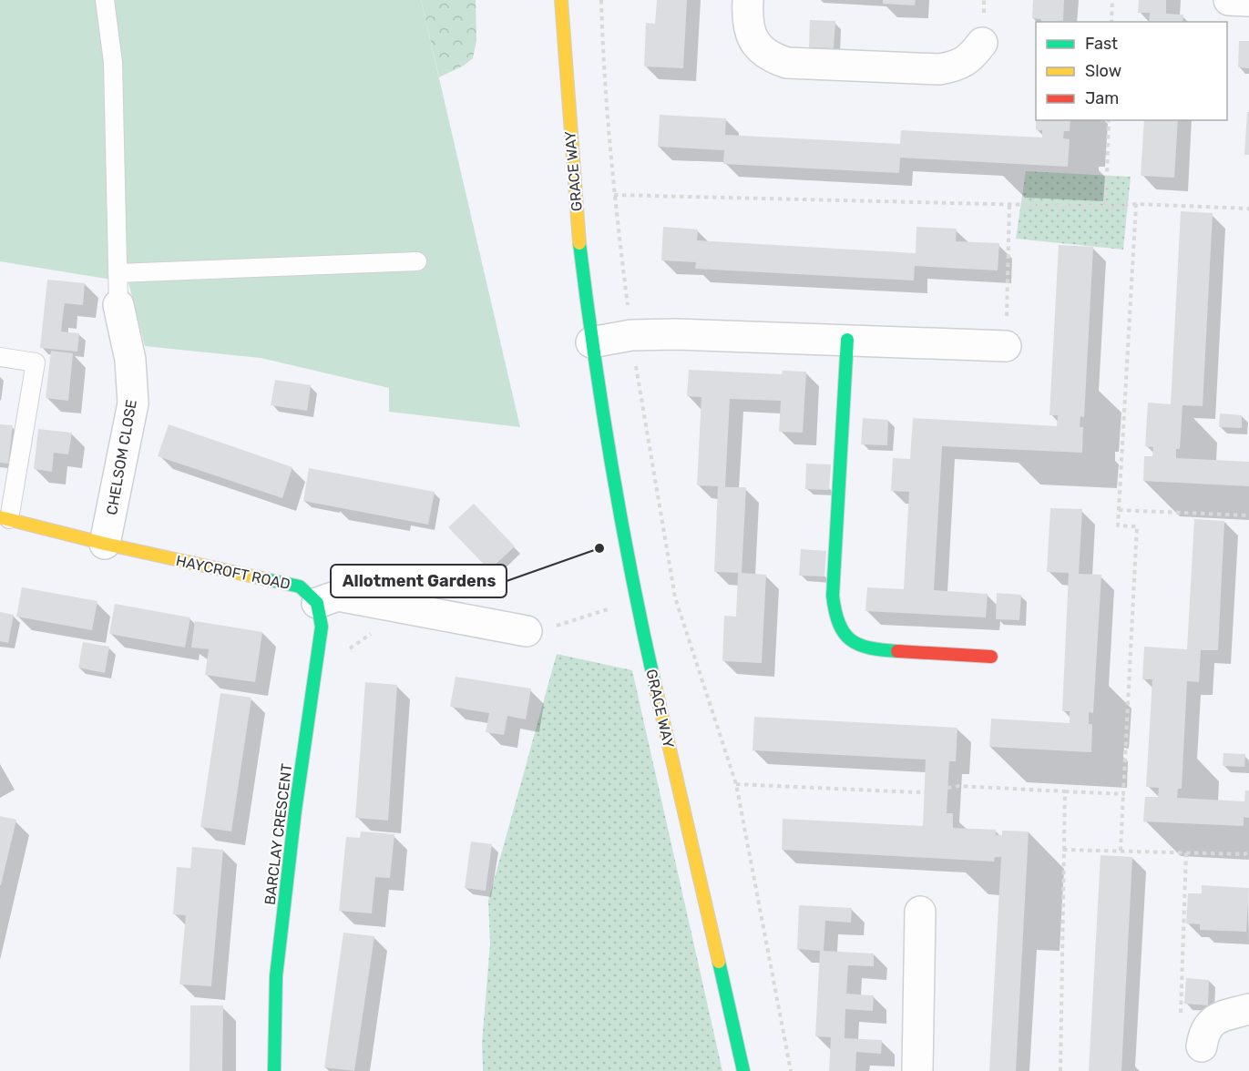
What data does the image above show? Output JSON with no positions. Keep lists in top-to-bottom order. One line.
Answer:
{"streets":{"street":["GRACE WAY","CHELSOM CLOSE","HAYCROFT ROAD","BARCLAY CRESCENT"]},"crossings":[["CHELSOM CLOSE","HAYCROFT ROAD"],["HAYCROFT ROAD","BARCLAY CRESCENT"]],"places":["Allotment Gardens"],"legend":["Fast","Slow","Jam"]}
